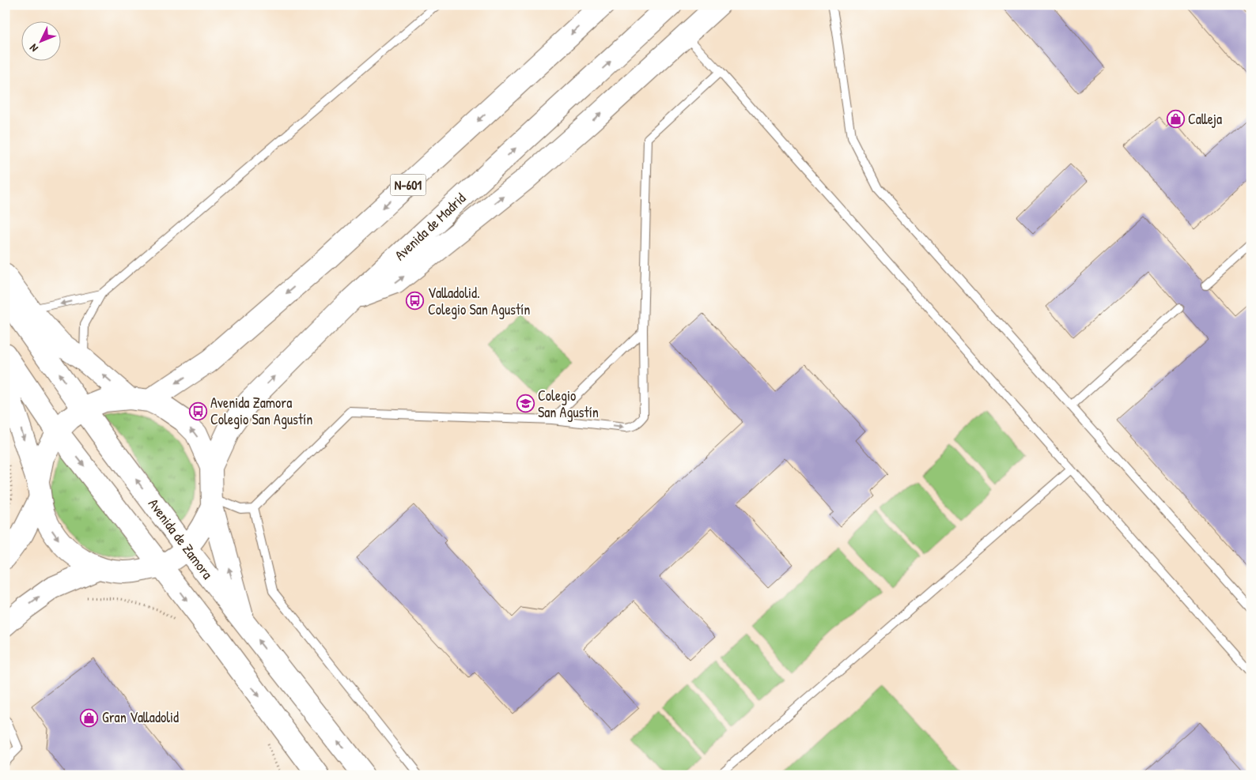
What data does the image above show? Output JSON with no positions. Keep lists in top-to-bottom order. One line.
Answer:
{"streets":{"main road":["N-601","Avenida de Madrid","Avenida de Zamora"]},"places":{"shop":["Calleja","Gran Valladolid"],"bus stop":["Valladolid. Colegio San Agustín","Avenida Zamora Colegio San Agustín"],"school or university":["Colegio San Agustín"]},"north":"bottom left"}
